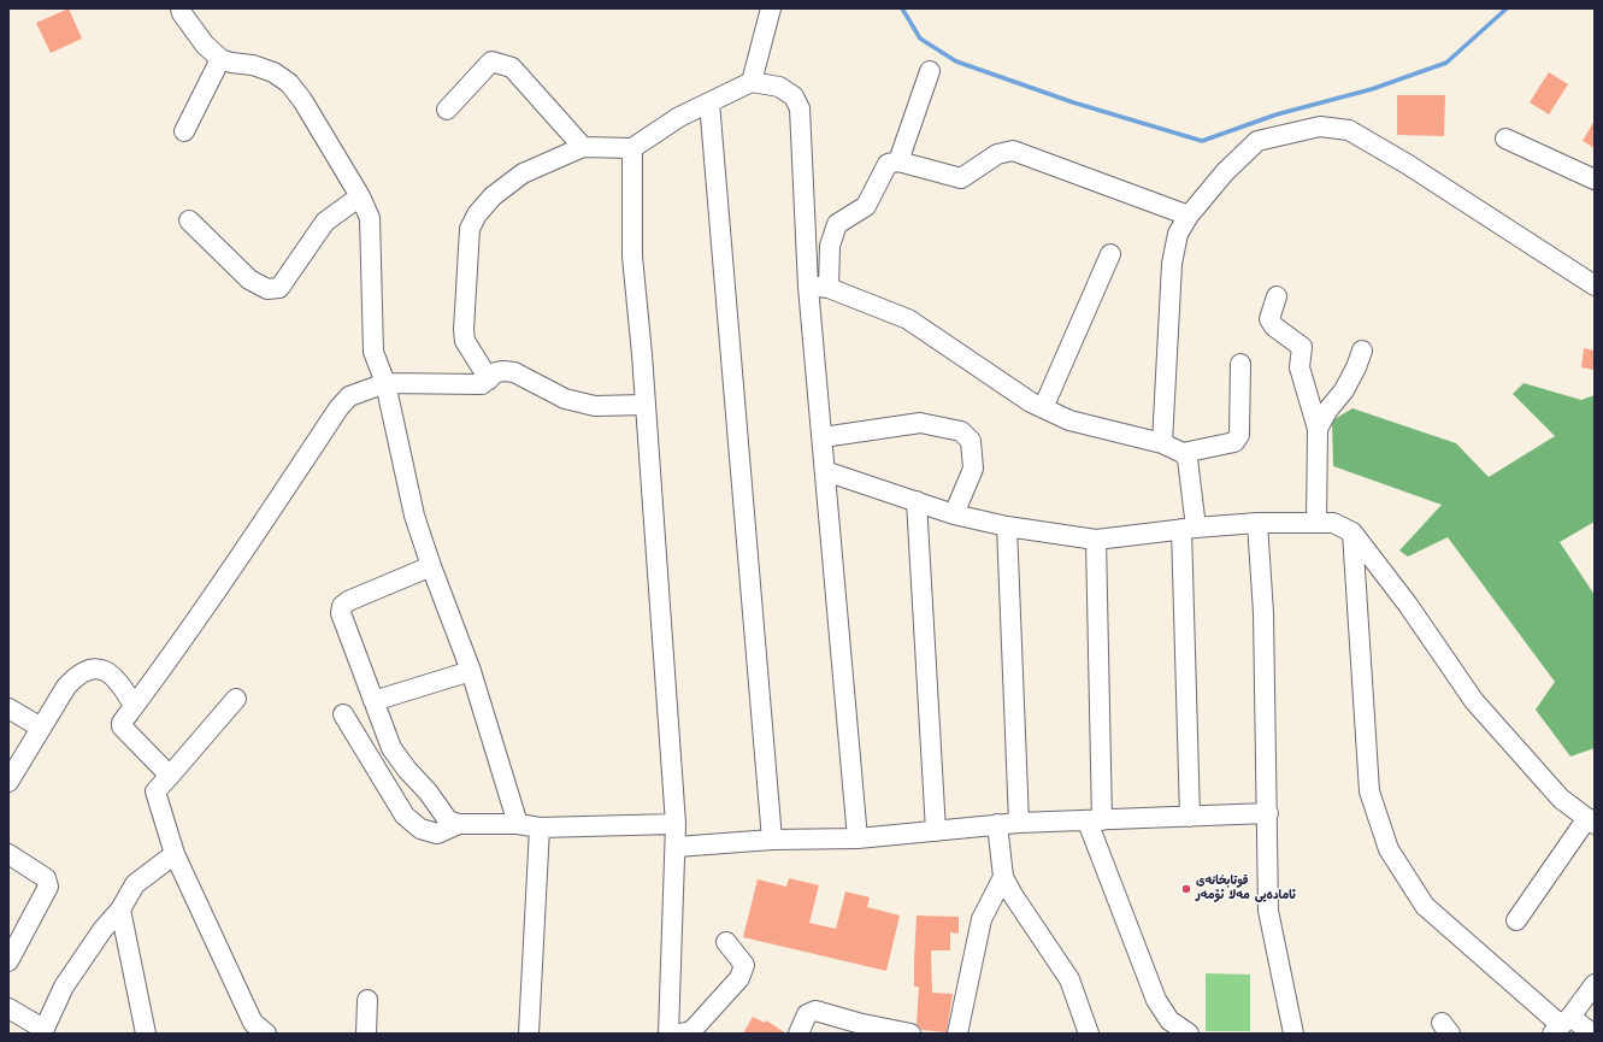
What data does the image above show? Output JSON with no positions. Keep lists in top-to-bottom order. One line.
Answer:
{"places":["قوتابخانەی ئامادەیی مەلا ئۆمەر"]}
